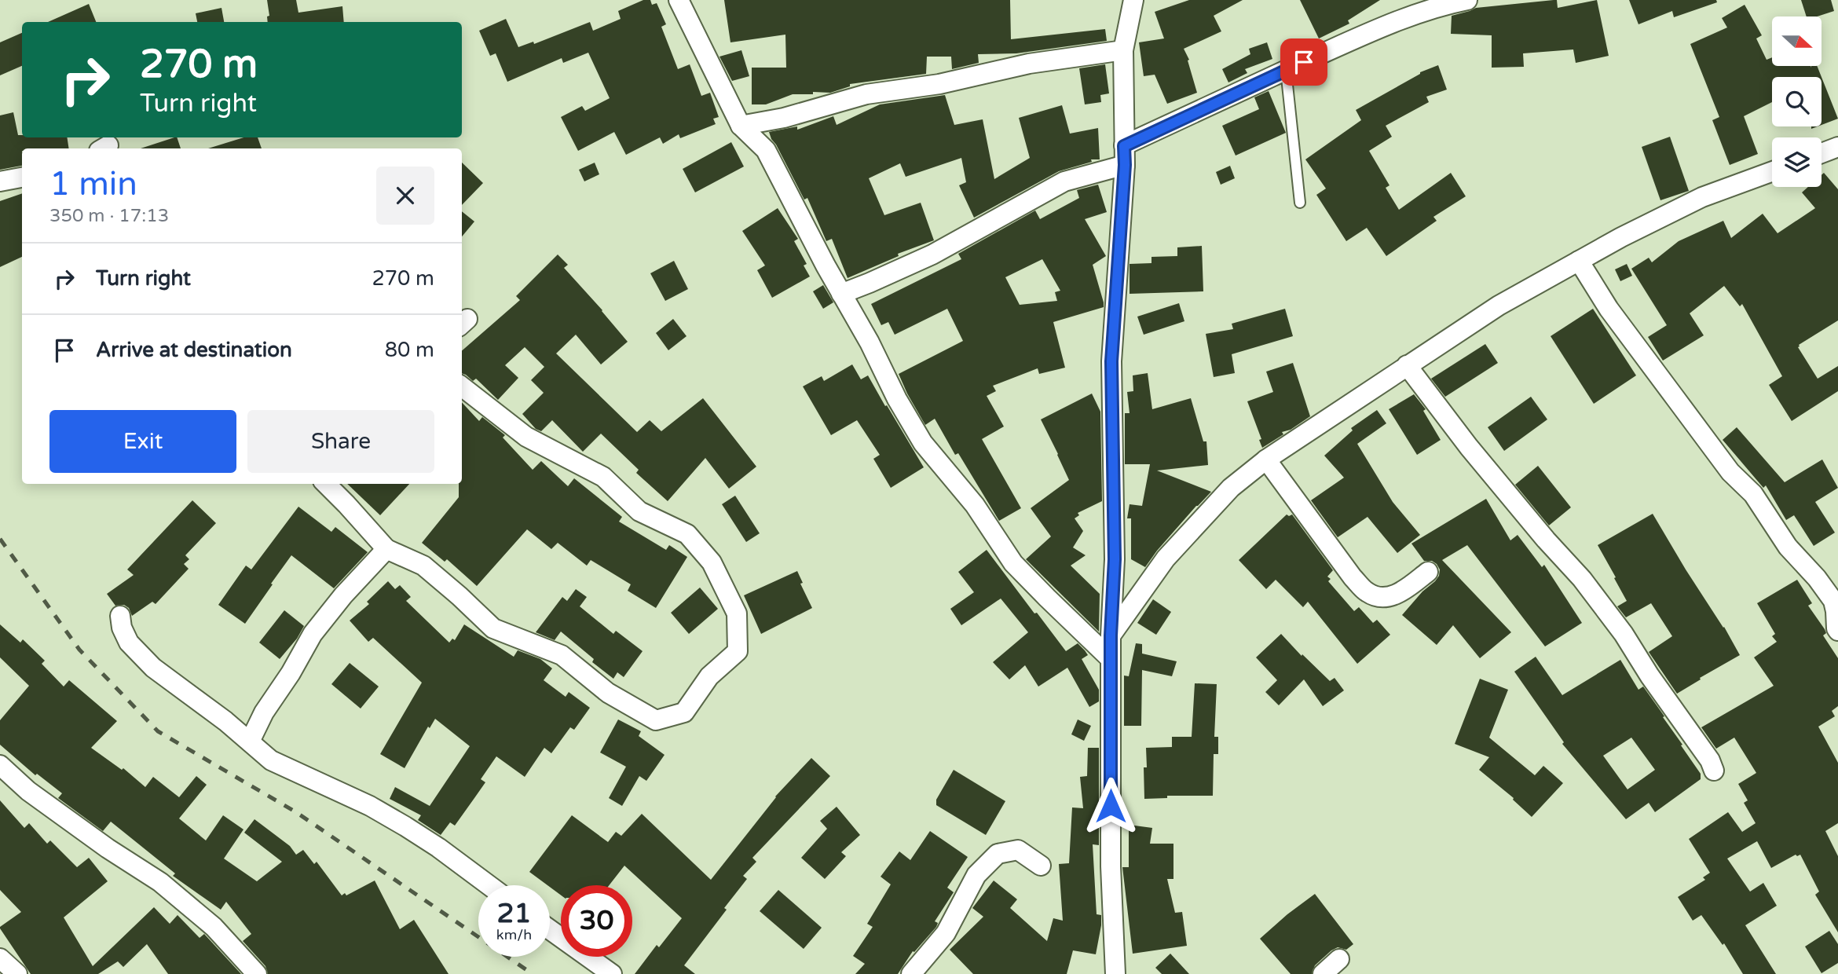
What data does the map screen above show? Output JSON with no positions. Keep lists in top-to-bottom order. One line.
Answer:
{"north":"right","page":{"turn":["270 m","Turn right"],"heading":["1 min","350 m · 17:13"],"list":[{"name":"Turn right","value":"270 m"},{"name":"Arrive at destination","value":"80 m"}],"buttons":["Exit","Share"],"speed":"21 km/h","limit":"30"}}
